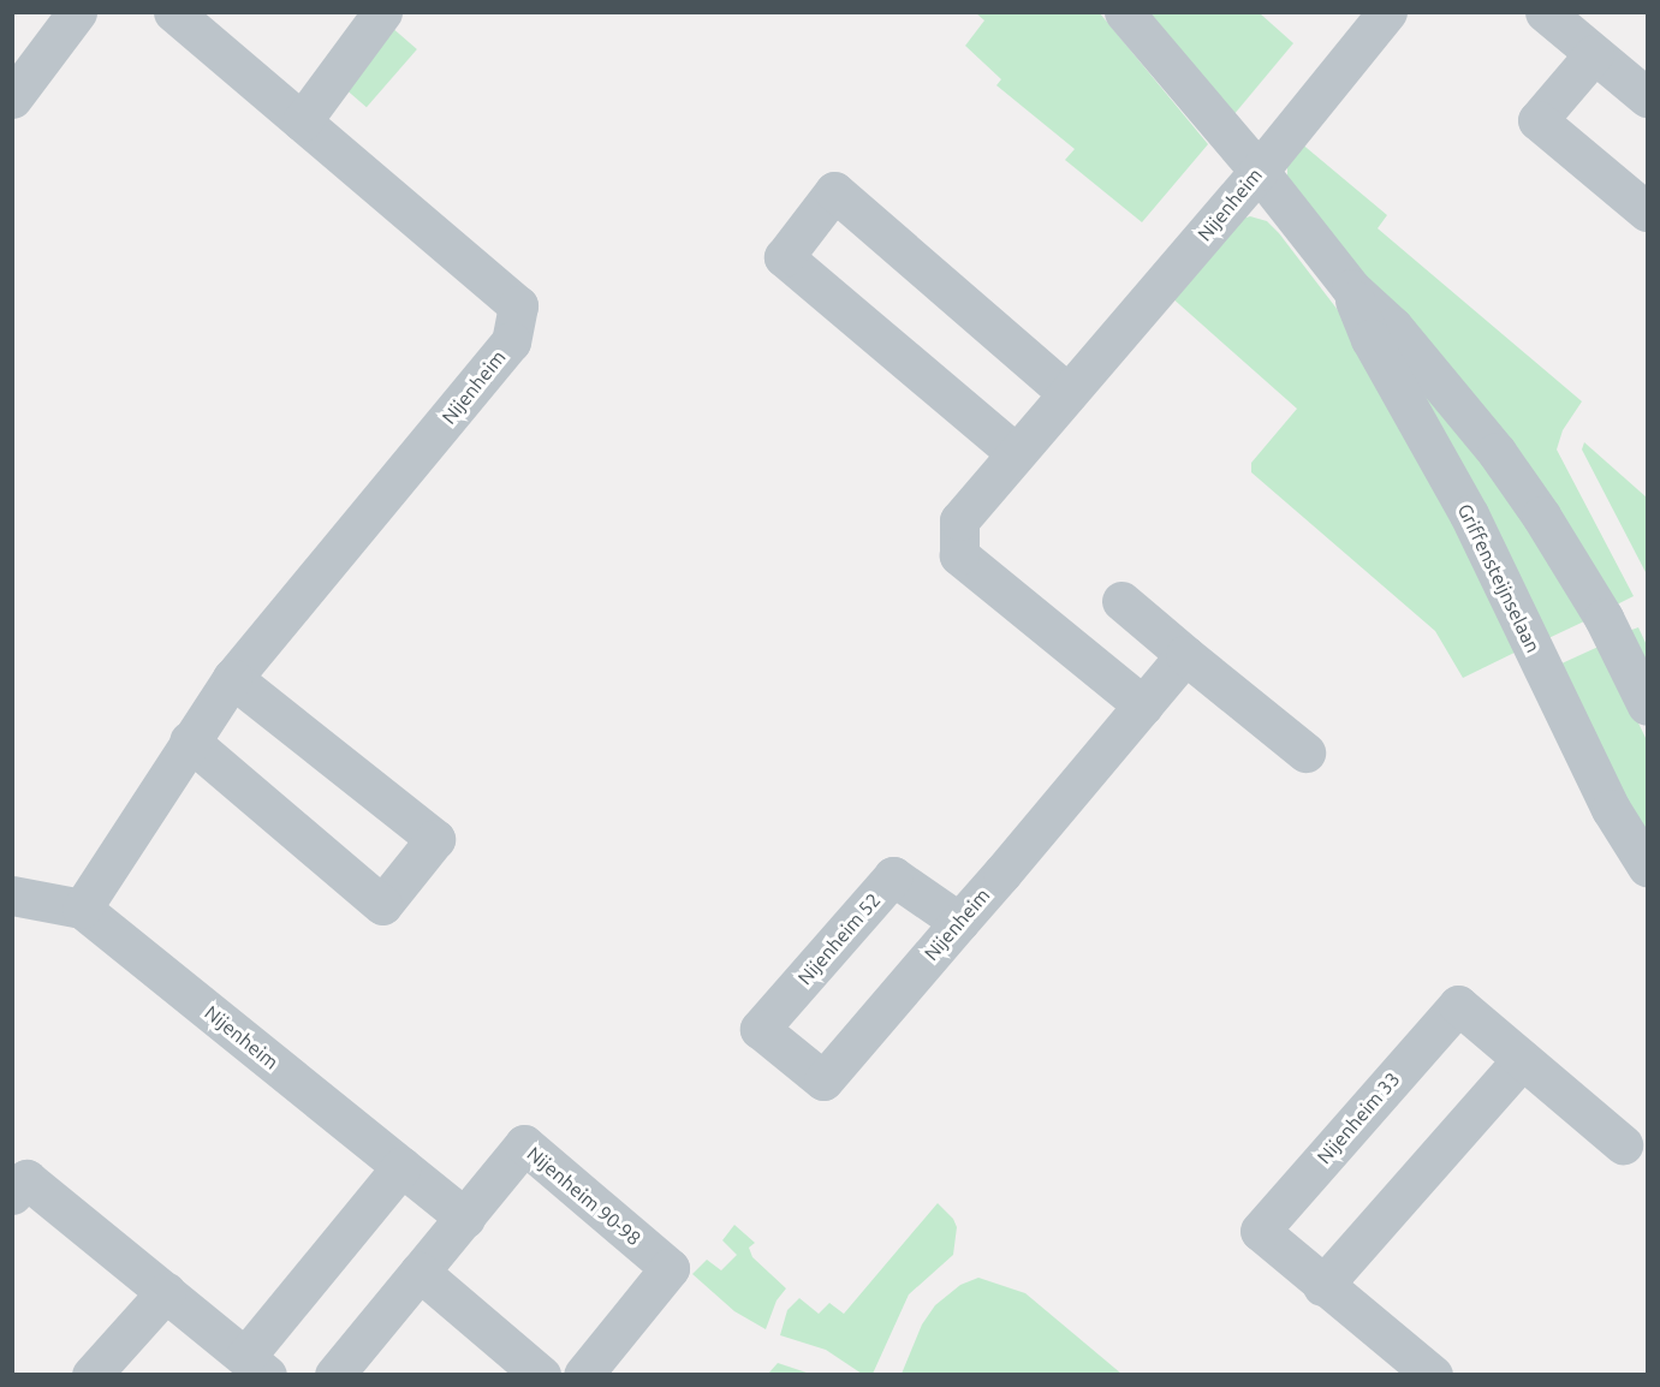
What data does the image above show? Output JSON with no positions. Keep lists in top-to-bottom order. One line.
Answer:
{"streets":{"street":["Nijenheim","Griffensteijnselaan","Nijenheim 52","Nijenheim 33","Nijenheim 90-98"]},"crossings":[["Nijenheim","Griffensteijnselaan"],["Nijenheim","Nijenheim 52"],["Nijenheim","Nijenheim 90-98"]]}
